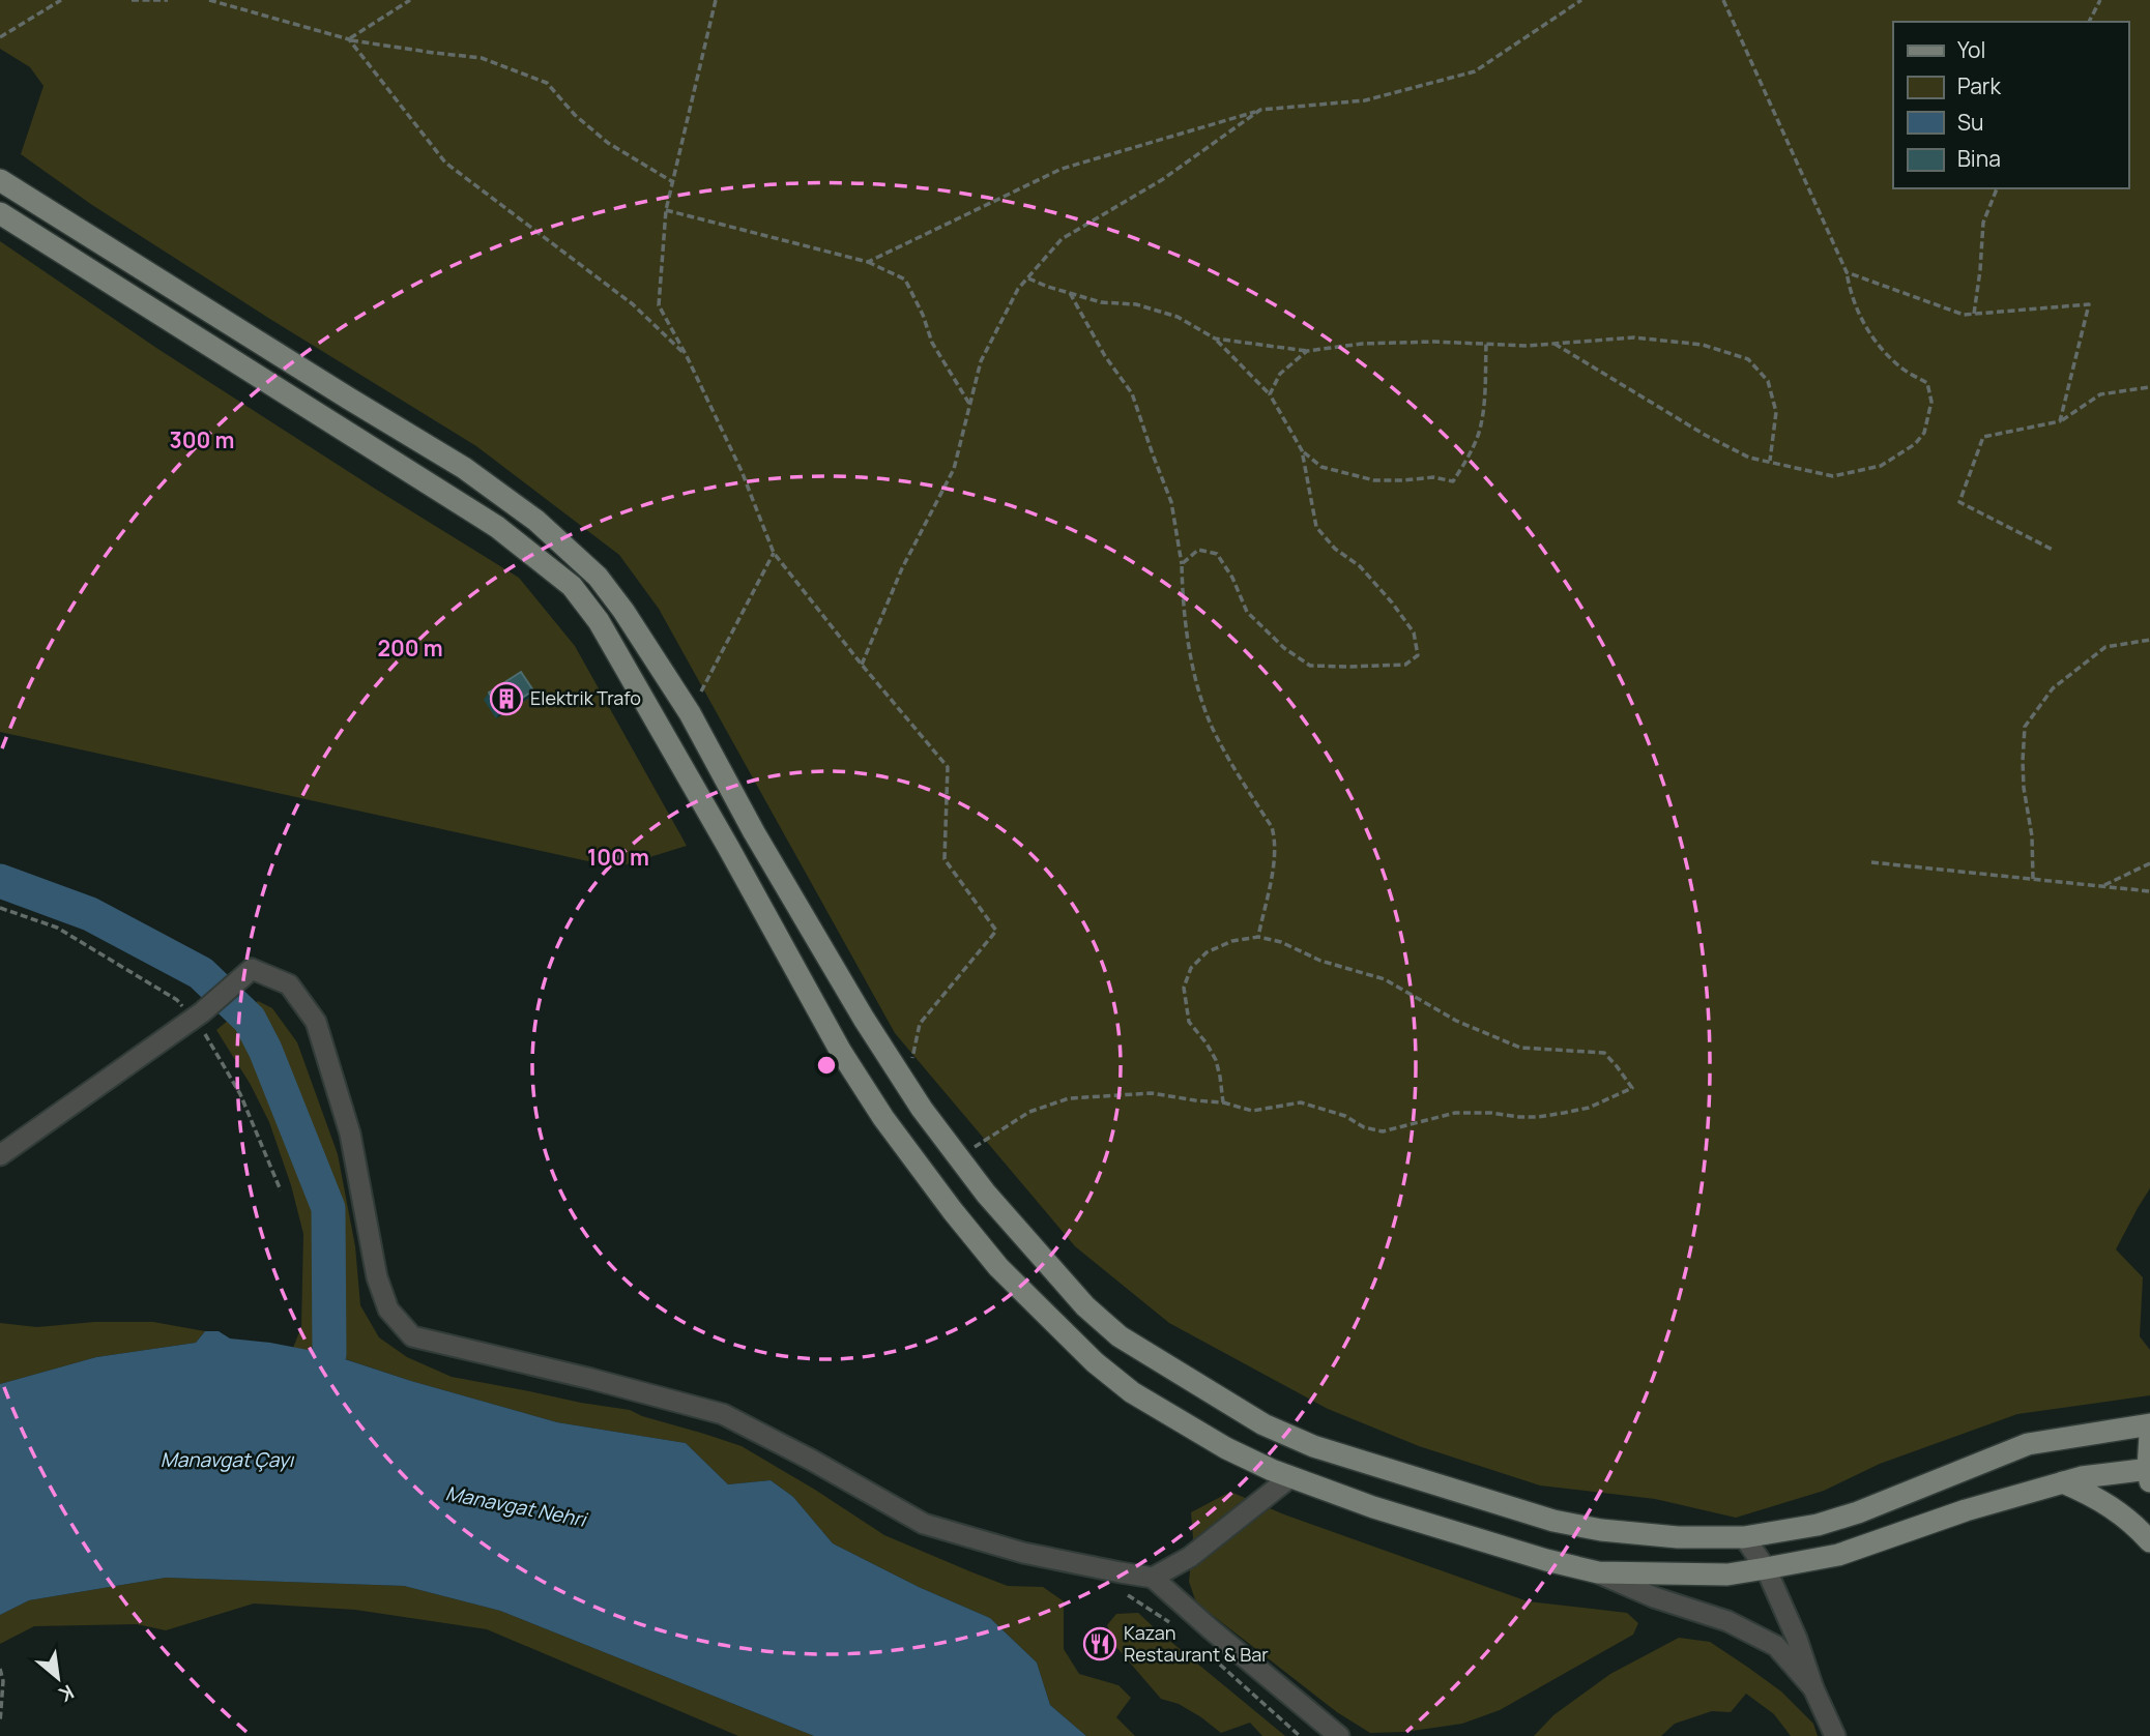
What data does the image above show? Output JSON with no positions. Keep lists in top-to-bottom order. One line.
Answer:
{"water":["Manavgat Çayı","Manavgat Nehri"],"places":{"building":["Elektrik Trafo"],"restaurant":["Kazan Restaurant & Bar"]},"legend":["Yol","Park","Su","Bina"],"north":"bottom right","rings":["300 m","200 m","100 m"]}
